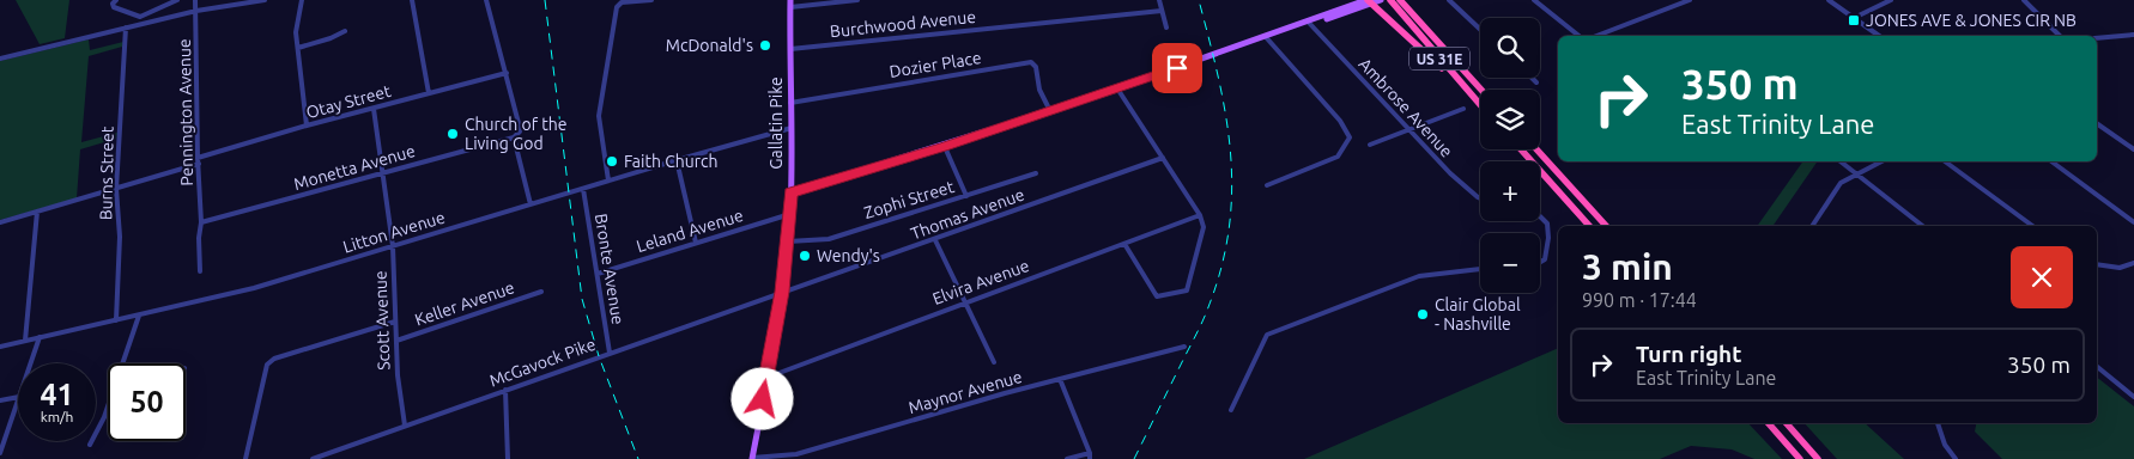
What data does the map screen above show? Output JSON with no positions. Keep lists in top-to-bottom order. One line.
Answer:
{"streets":{"highway":["US 31E"],"main road":["Gallatin Pike"],"street":["Burchwood Avenue","Dozier Place","Otay Street","Ambrose Avenue","Pennington Avenue","Monetta Avenue","Burns Street","Zophi Street","Thomas Avenue","Leland Avenue","Litton Avenue","Bronte Avenue","Elvira Avenue","Keller Avenue","Scott Avenue","McGavock Pike","Maynor Avenue"]},"crossings":[["Burchwood Avenue","Gallatin Pike"],["Dozier Place","Gallatin Pike"],["Otay Street","Pennington Avenue"],["Otay Street","Burns Street"],["Otay Street","Scott Avenue"],["Pennington Avenue","Monetta Avenue"],["Gallatin Pike","Zophi Street"],["Gallatin Pike","Thomas Avenue"],["Gallatin Pike","Leland Avenue"],["Gallatin Pike","Litton Avenue"],["Gallatin Pike","Elvira Avenue"],["Gallatin Pike","McGavock Pike"],["Gallatin Pike","Maynor Avenue"],["Monetta Avenue","Scott Avenue"],["Burns Street","Litton Avenue"],["Thomas Avenue","McGavock Pike"],["Leland Avenue","Bronte Avenue"],["Litton Avenue","Bronte Avenue"],["Litton Avenue","Scott Avenue"],["Bronte Avenue","McGavock Pike"],["Keller Avenue","Scott Avenue"],["Scott Avenue","McGavock Pike"]],"places":{"transit":["JONES AVE & JONES CIR NB"],"other":["McDonald's","Church of the Living God","Faith Church","Wendy's","Clair Global - Nashville"]},"page":{"map_buttons":["+","−"],"turn":["350 m","East Trinity Lane"],"heading":["3 min","990 m · 17:44"],"list":[{"name":"Turn right","note":"East Trinity Lane","value":"350 m"}],"speed":"41 km/h","limit":"50"}}
